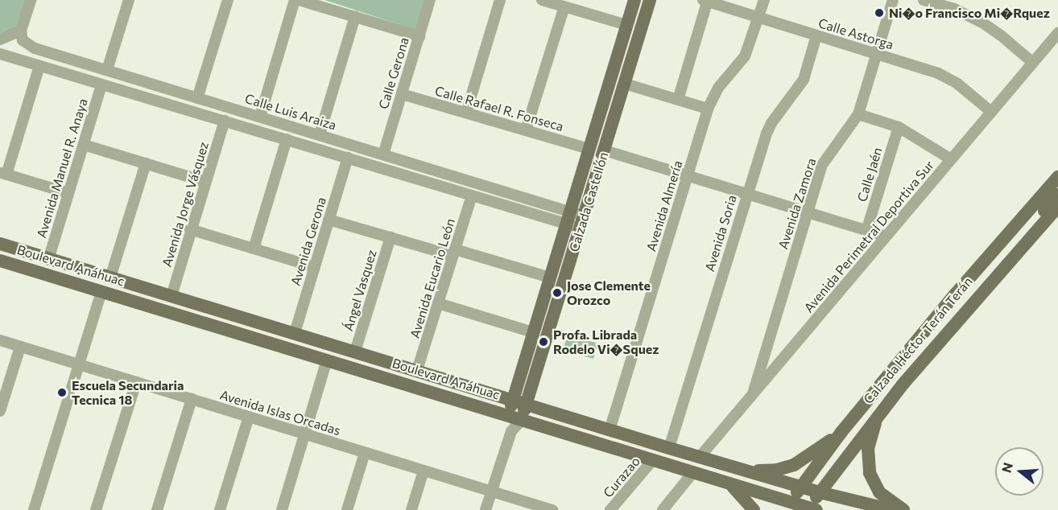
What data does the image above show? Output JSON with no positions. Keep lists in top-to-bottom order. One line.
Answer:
{"streets":{"main road":["Calzada Castellón","Boulevard Anáhuac","Calzada Héctor Terán Terán"],"street":["Calle Astorga","Calle Gerona","Calle Rafael R. Fonseca","Calle Luis Araiza","Avenida Manuel R. Anaya","Calle Jaén","Avenida Zamora","Avenida Jorge Vásquez","Avenida Almería","Avenida Soria","Avenida Perimetral Deportiva Sur","Avenida Gerona","Avenida Eucario León","Ángel Vasquez","Avenida Islas Orcadas","Curazao"]},"crossings":[["Calle Astorga","Avenida Zamora"],["Calle Astorga","Avenida Almería"],["Calle Astorga","Avenida Soria"],["Calle Astorga","Avenida Perimetral Deportiva Sur"],["Calle Gerona","Calle Rafael R. Fonseca"],["Calle Gerona","Calle Luis Araiza"],["Calle Rafael R. Fonseca","Calzada Castellón"],["Calle Luis Araiza","Avenida Manuel R. Anaya"],["Calle Luis Araiza","Calzada Castellón"],["Calle Luis Araiza","Avenida Jorge Vásquez"],["Calle Luis Araiza","Avenida Gerona"],["Calle Luis Araiza","Avenida Eucario León"],["Avenida Manuel R. Anaya","Boulevard Anáhuac"],["Calzada Castellón","Boulevard Anáhuac"],["Avenida Zamora","Avenida Perimetral Deportiva Sur"],["Avenida Jorge Vásquez","Boulevard Anáhuac"],["Avenida Almería","Boulevard Anáhuac"],["Avenida Soria","Boulevard Anáhuac"],["Avenida Perimetral Deportiva Sur","Boulevard Anáhuac"],["Avenida Gerona","Boulevard Anáhuac"],["Boulevard Anáhuac","Avenida Eucario León"],["Boulevard Anáhuac","Ángel Vasquez"],["Boulevard Anáhuac","Calzada Héctor Terán Terán"],["Boulevard Anáhuac","Curazao"]],"places":["Ni�o Francisco Mi�Rquez","Jose Clemente Orozco","Profa. Librada Rodelo Vi�Squez","Escuela Secundaria Tecnica 18"],"north":"left"}
